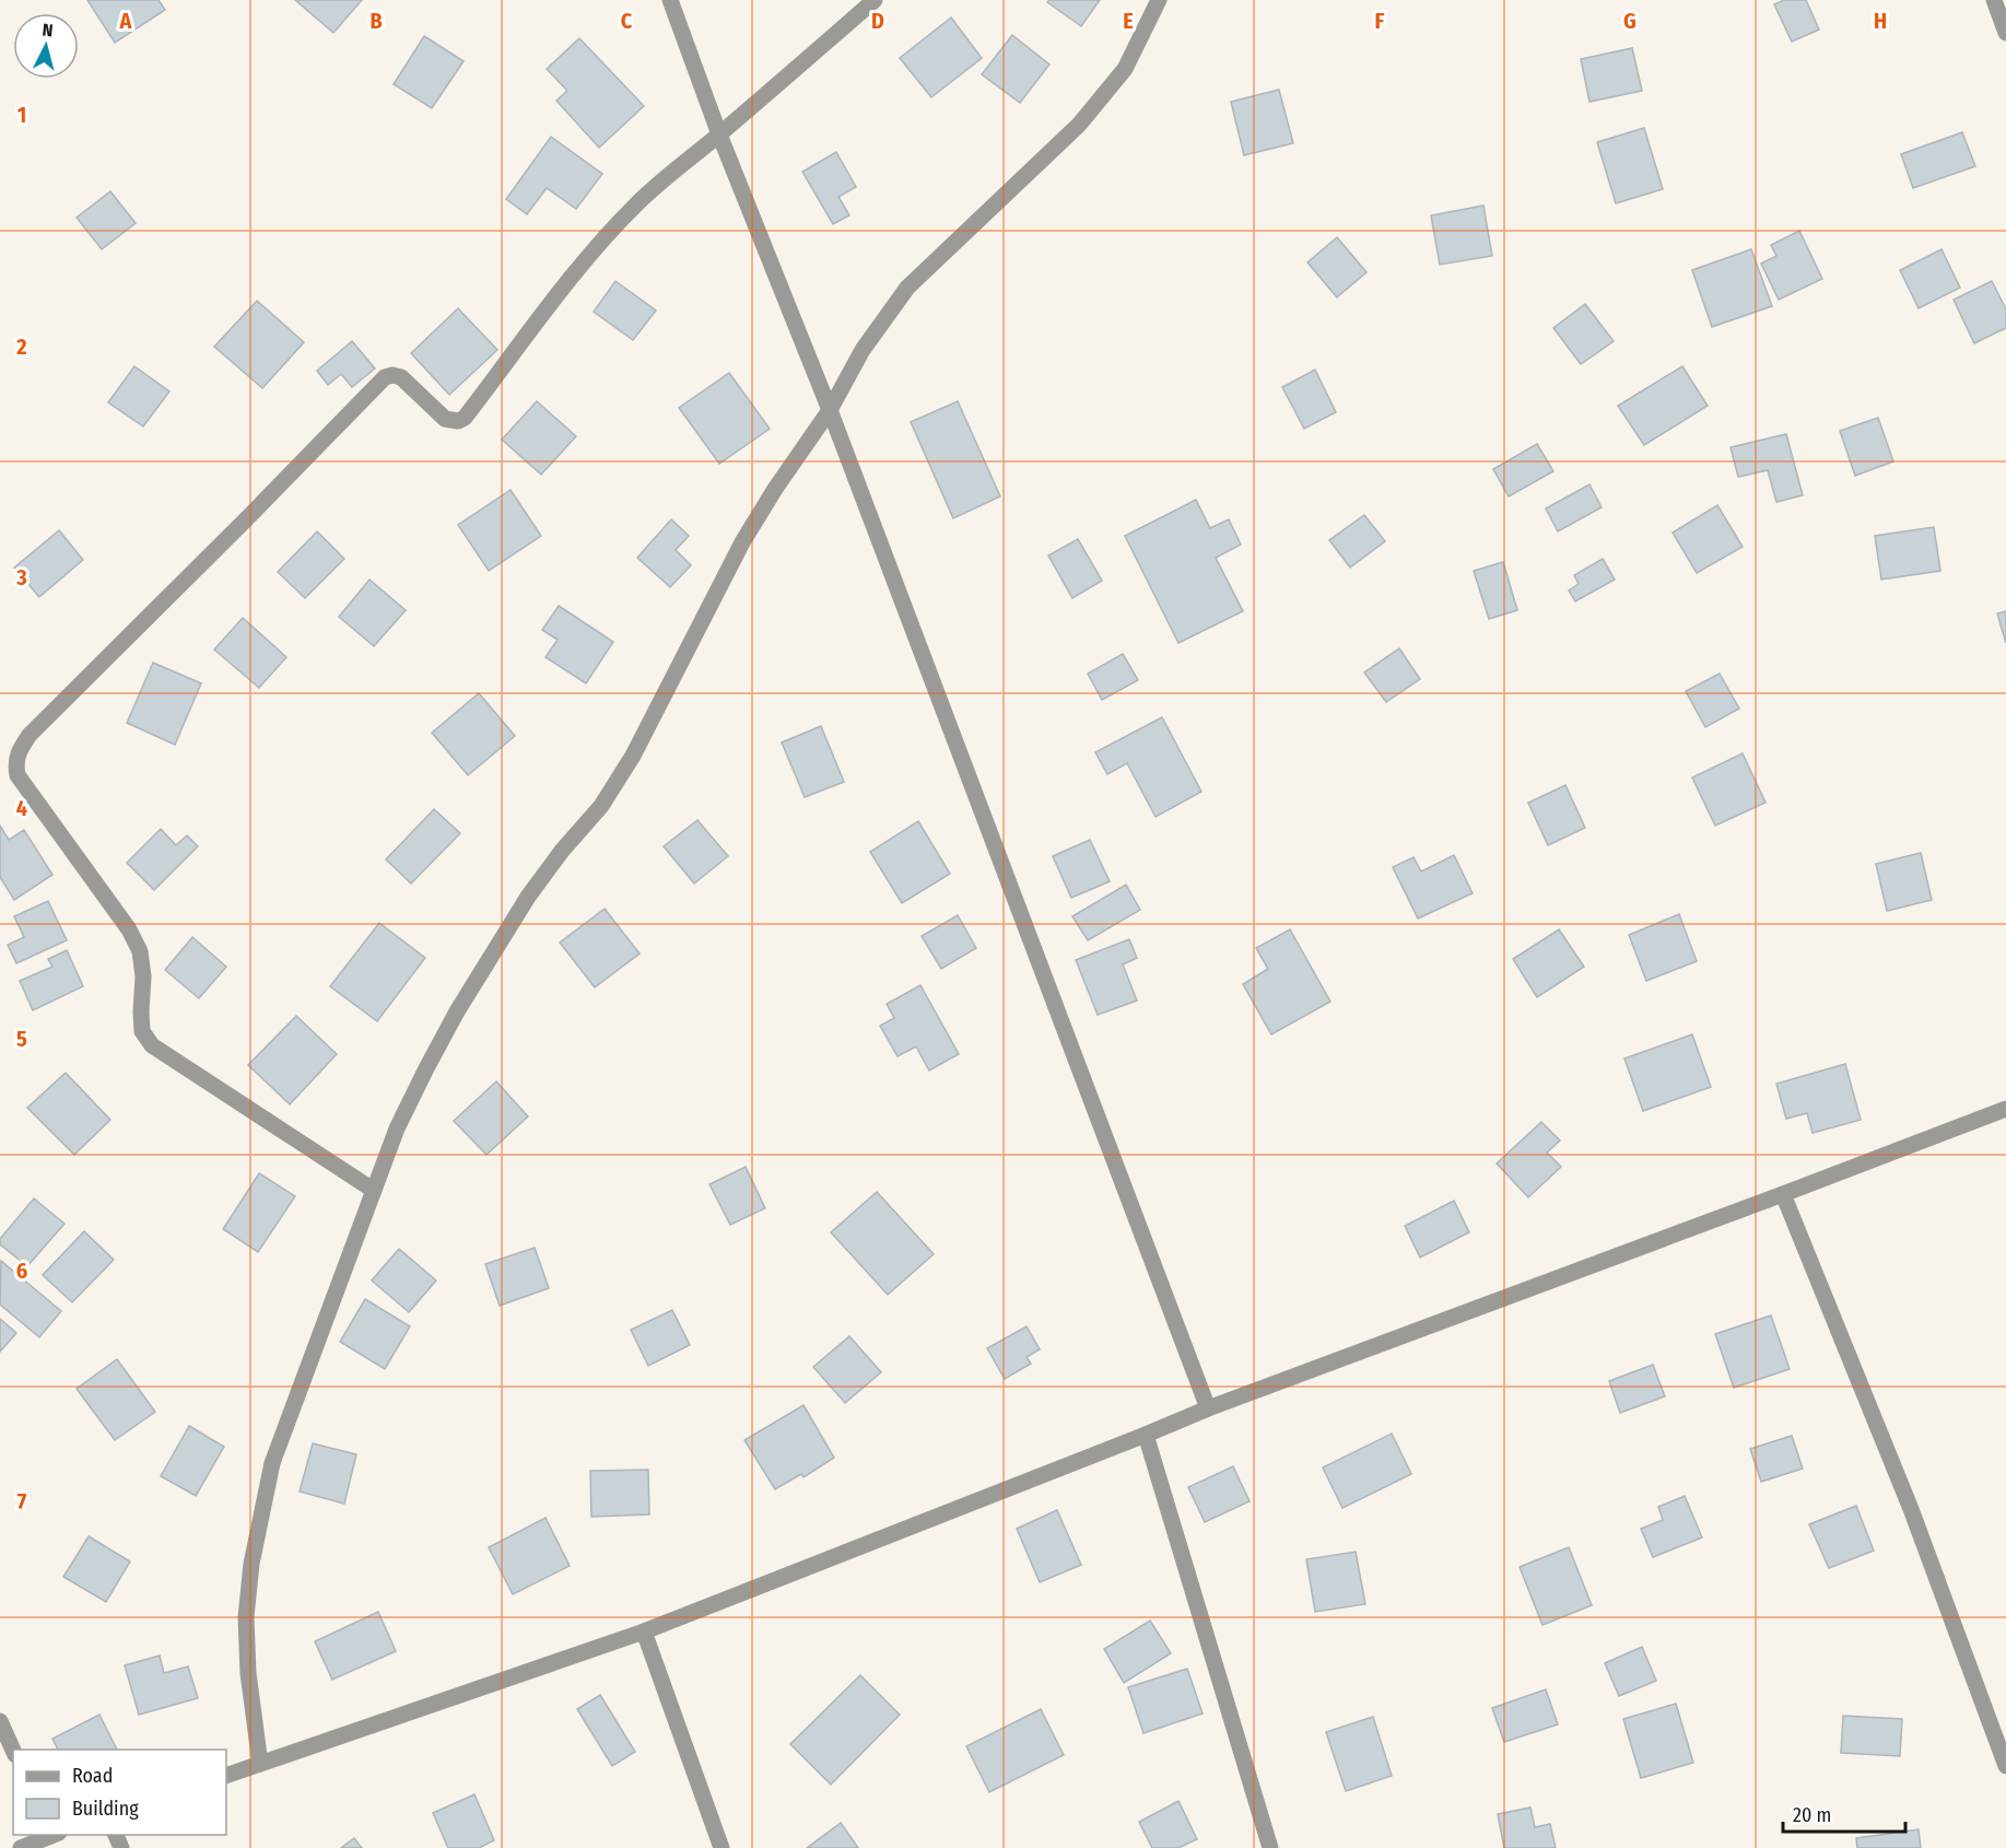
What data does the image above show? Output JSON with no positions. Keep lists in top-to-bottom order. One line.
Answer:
{"legend":["Road","Building"],"scale_bar":"20 m","north":"top","grid":{"columns":["A","B","C","D","E","F","G","H"],"rows":["1","2","3","4","5","6","7"]}}
